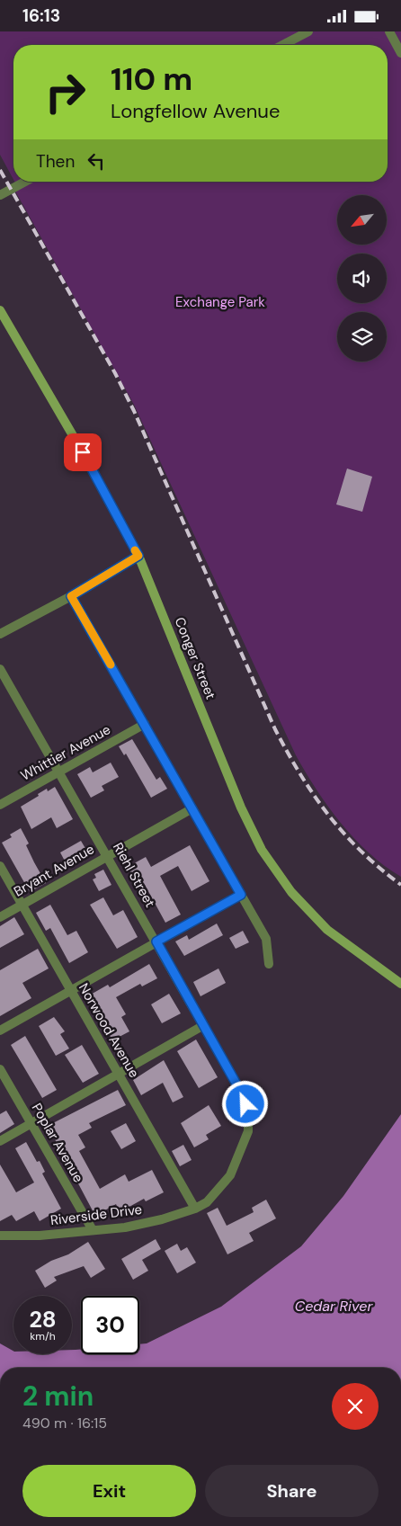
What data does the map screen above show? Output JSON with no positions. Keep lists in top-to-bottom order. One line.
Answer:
{"streets":{"main road":["Conger Street"],"street":["Whittier Avenue","Bryant Avenue","Riehl Street","Norwood Avenue","Poplar Avenue","Riverside Drive"]},"crossings":[["Whittier Avenue","Riehl Street"],["Bryant Avenue","Riehl Street"],["Bryant Avenue","Norwood Avenue"],["Riehl Street","Riverside Drive"],["Norwood Avenue","Riverside Drive"],["Poplar Avenue","Riverside Drive"]],"water":["Cedar River"],"parks":["Exchange Park"],"north":"bottom left","page":{"status":"16:13","turn":["110 m","Longfellow Avenue"],"then":"Then","speed":"28 km/h","limit":"30","heading":["2 min","490 m · 16:15"],"buttons":["Exit","Share"]}}
